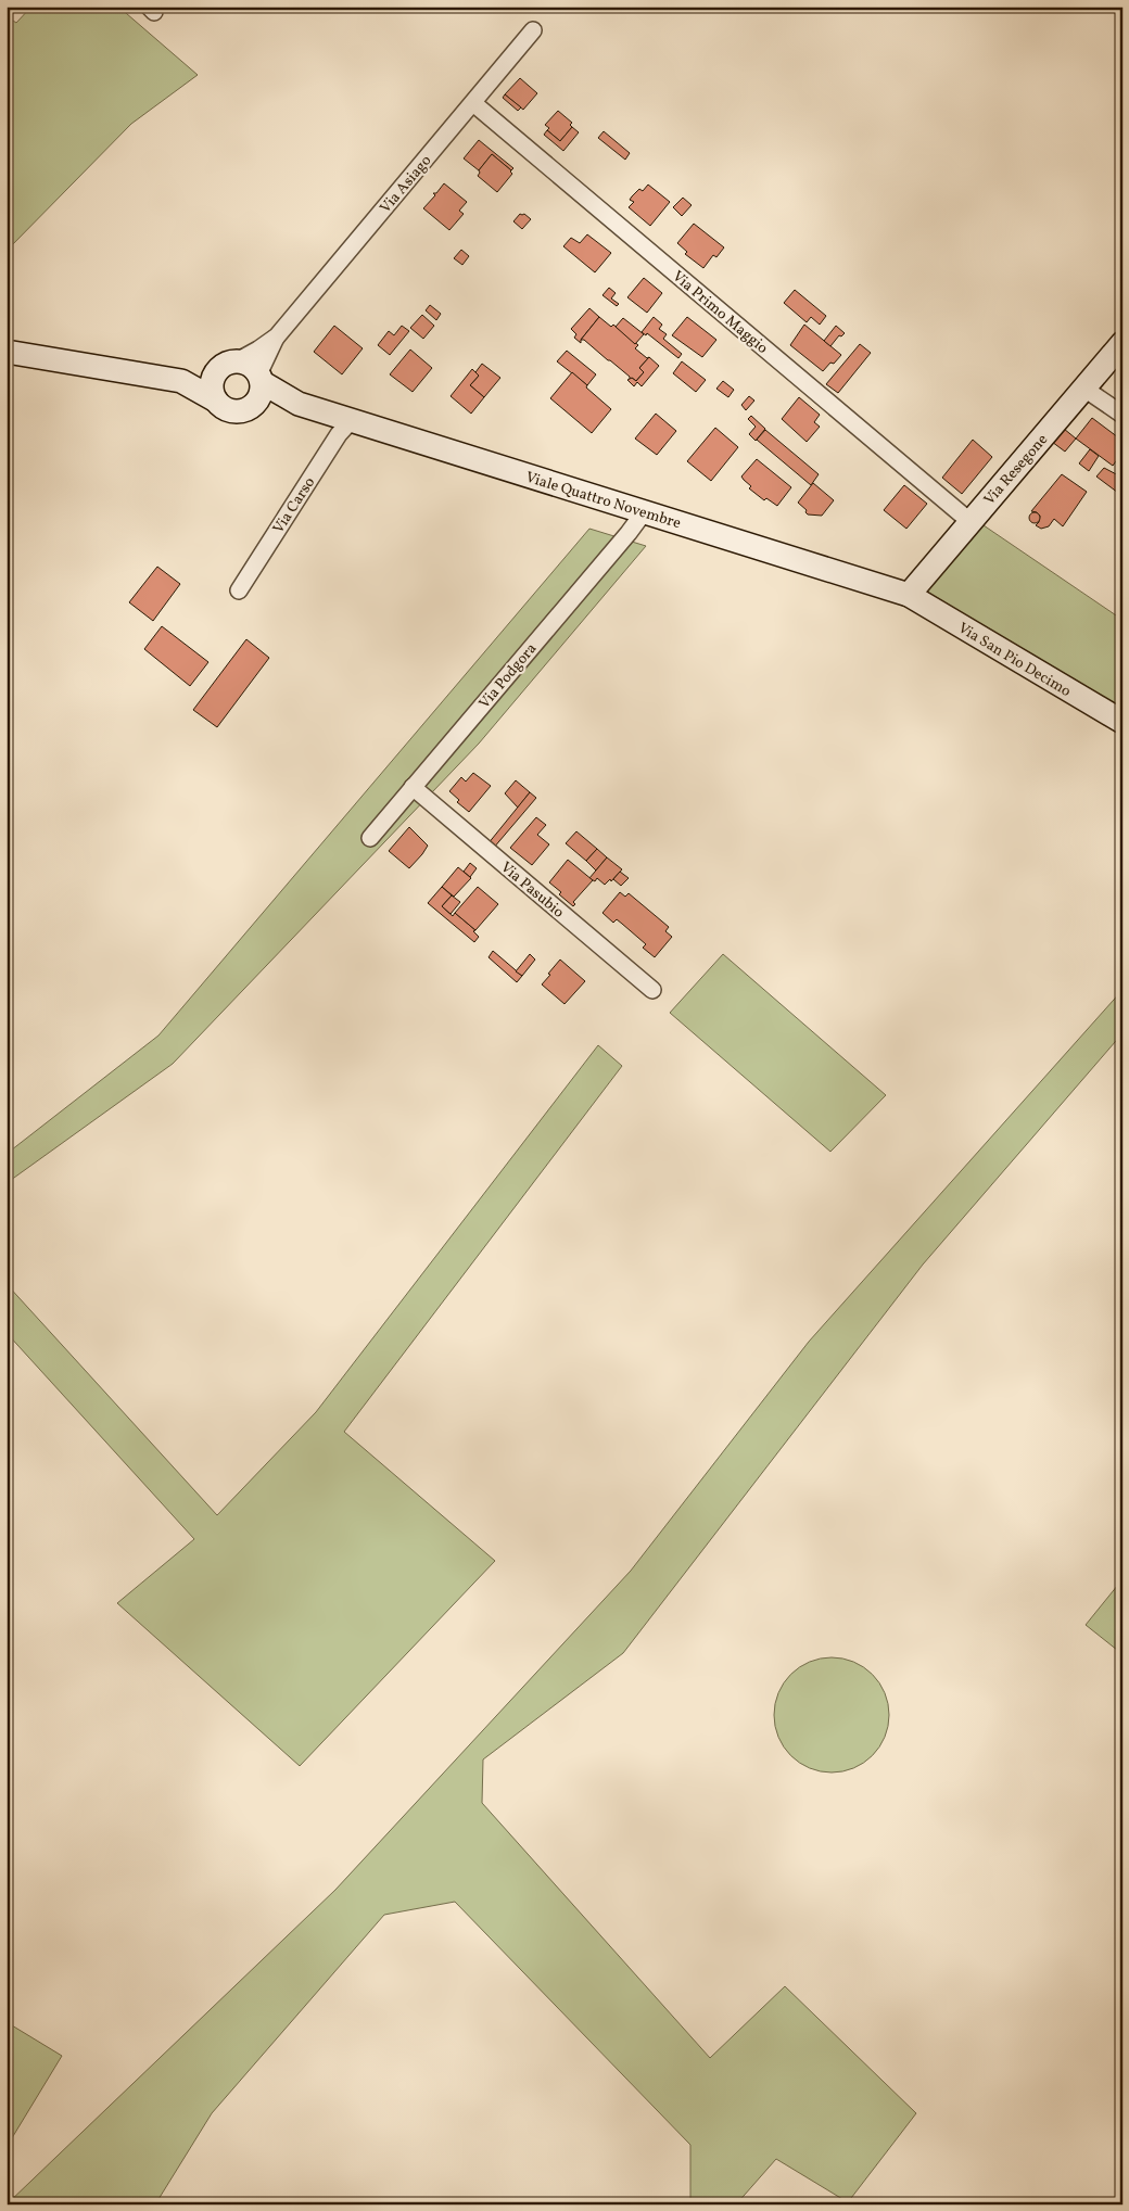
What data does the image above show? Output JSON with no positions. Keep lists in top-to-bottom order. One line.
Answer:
{"streets":{"street":["Via Asiago","Via Primo Maggio","Via Resegone","Viale Quattro Novembre","Via Carso","Via San Pio Decimo","Via Podgora","Via Pasubio"]},"crossings":[["Via Asiago","Via Primo Maggio"],["Via Asiago","Viale Quattro Novembre"],["Via Primo Maggio","Via Resegone"],["Via Resegone","Viale Quattro Novembre"],["Via Resegone","Via San Pio Decimo"],["Viale Quattro Novembre","Via Carso"],["Viale Quattro Novembre","Via San Pio Decimo"],["Viale Quattro Novembre","Via Podgora"],["Via Podgora","Via Pasubio"]]}
